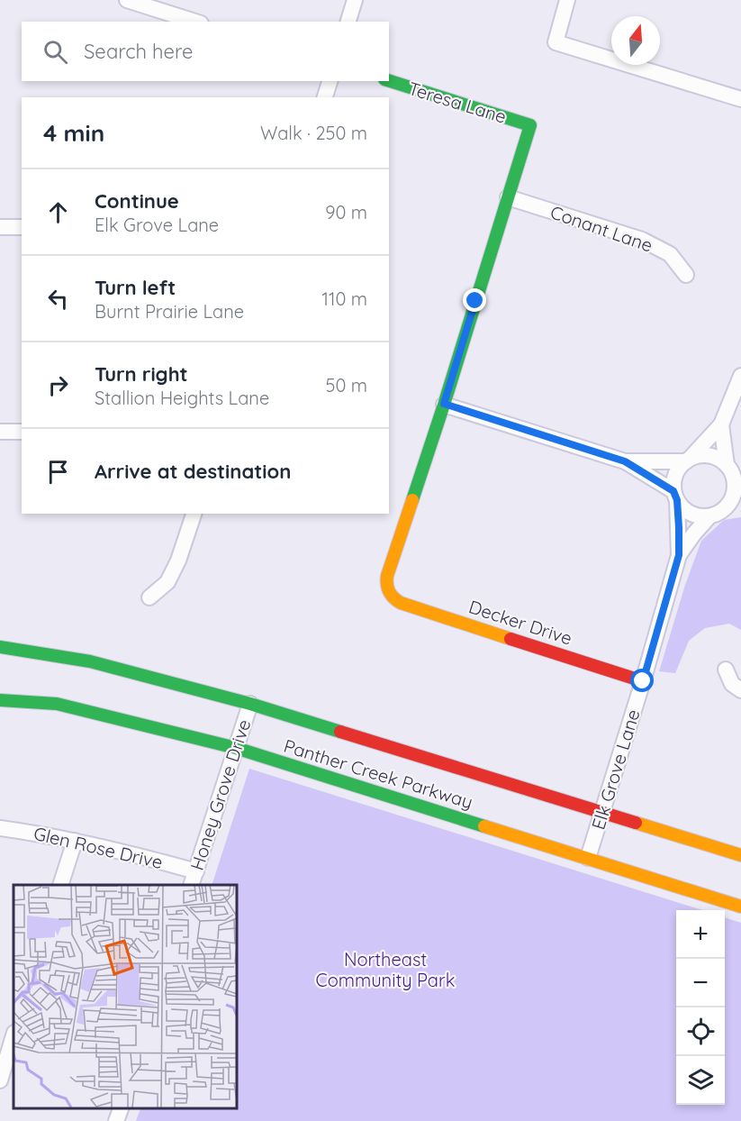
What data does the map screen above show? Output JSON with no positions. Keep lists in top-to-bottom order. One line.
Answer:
{"streets":{"main road":["Teresa Lane","Decker Drive","Panther Creek Parkway"],"street":["Conant Lane","Elk Grove Lane","Honey Grove Drive","Glen Rose Drive"]},"crossings":[["Teresa Lane","Conant Lane"],["Decker Drive","Elk Grove Lane"],["Elk Grove Lane","Panther Creek Parkway"],["Panther Creek Parkway","Honey Grove Drive"],["Honey Grove Drive","Glen Rose Drive"]],"parks":["Northeast Community Park"],"north":"top","page":{"search":"Search here","heading":["4 min","Walk · 250 m"],"list":[["Continue","Elk Grove Lane","90 m"],["Turn left","Burnt Prairie Lane","110 m"],["Turn right","Stallion Heights Lane","50 m"],"Arrive at destination"],"map_buttons":["+","−"]}}
